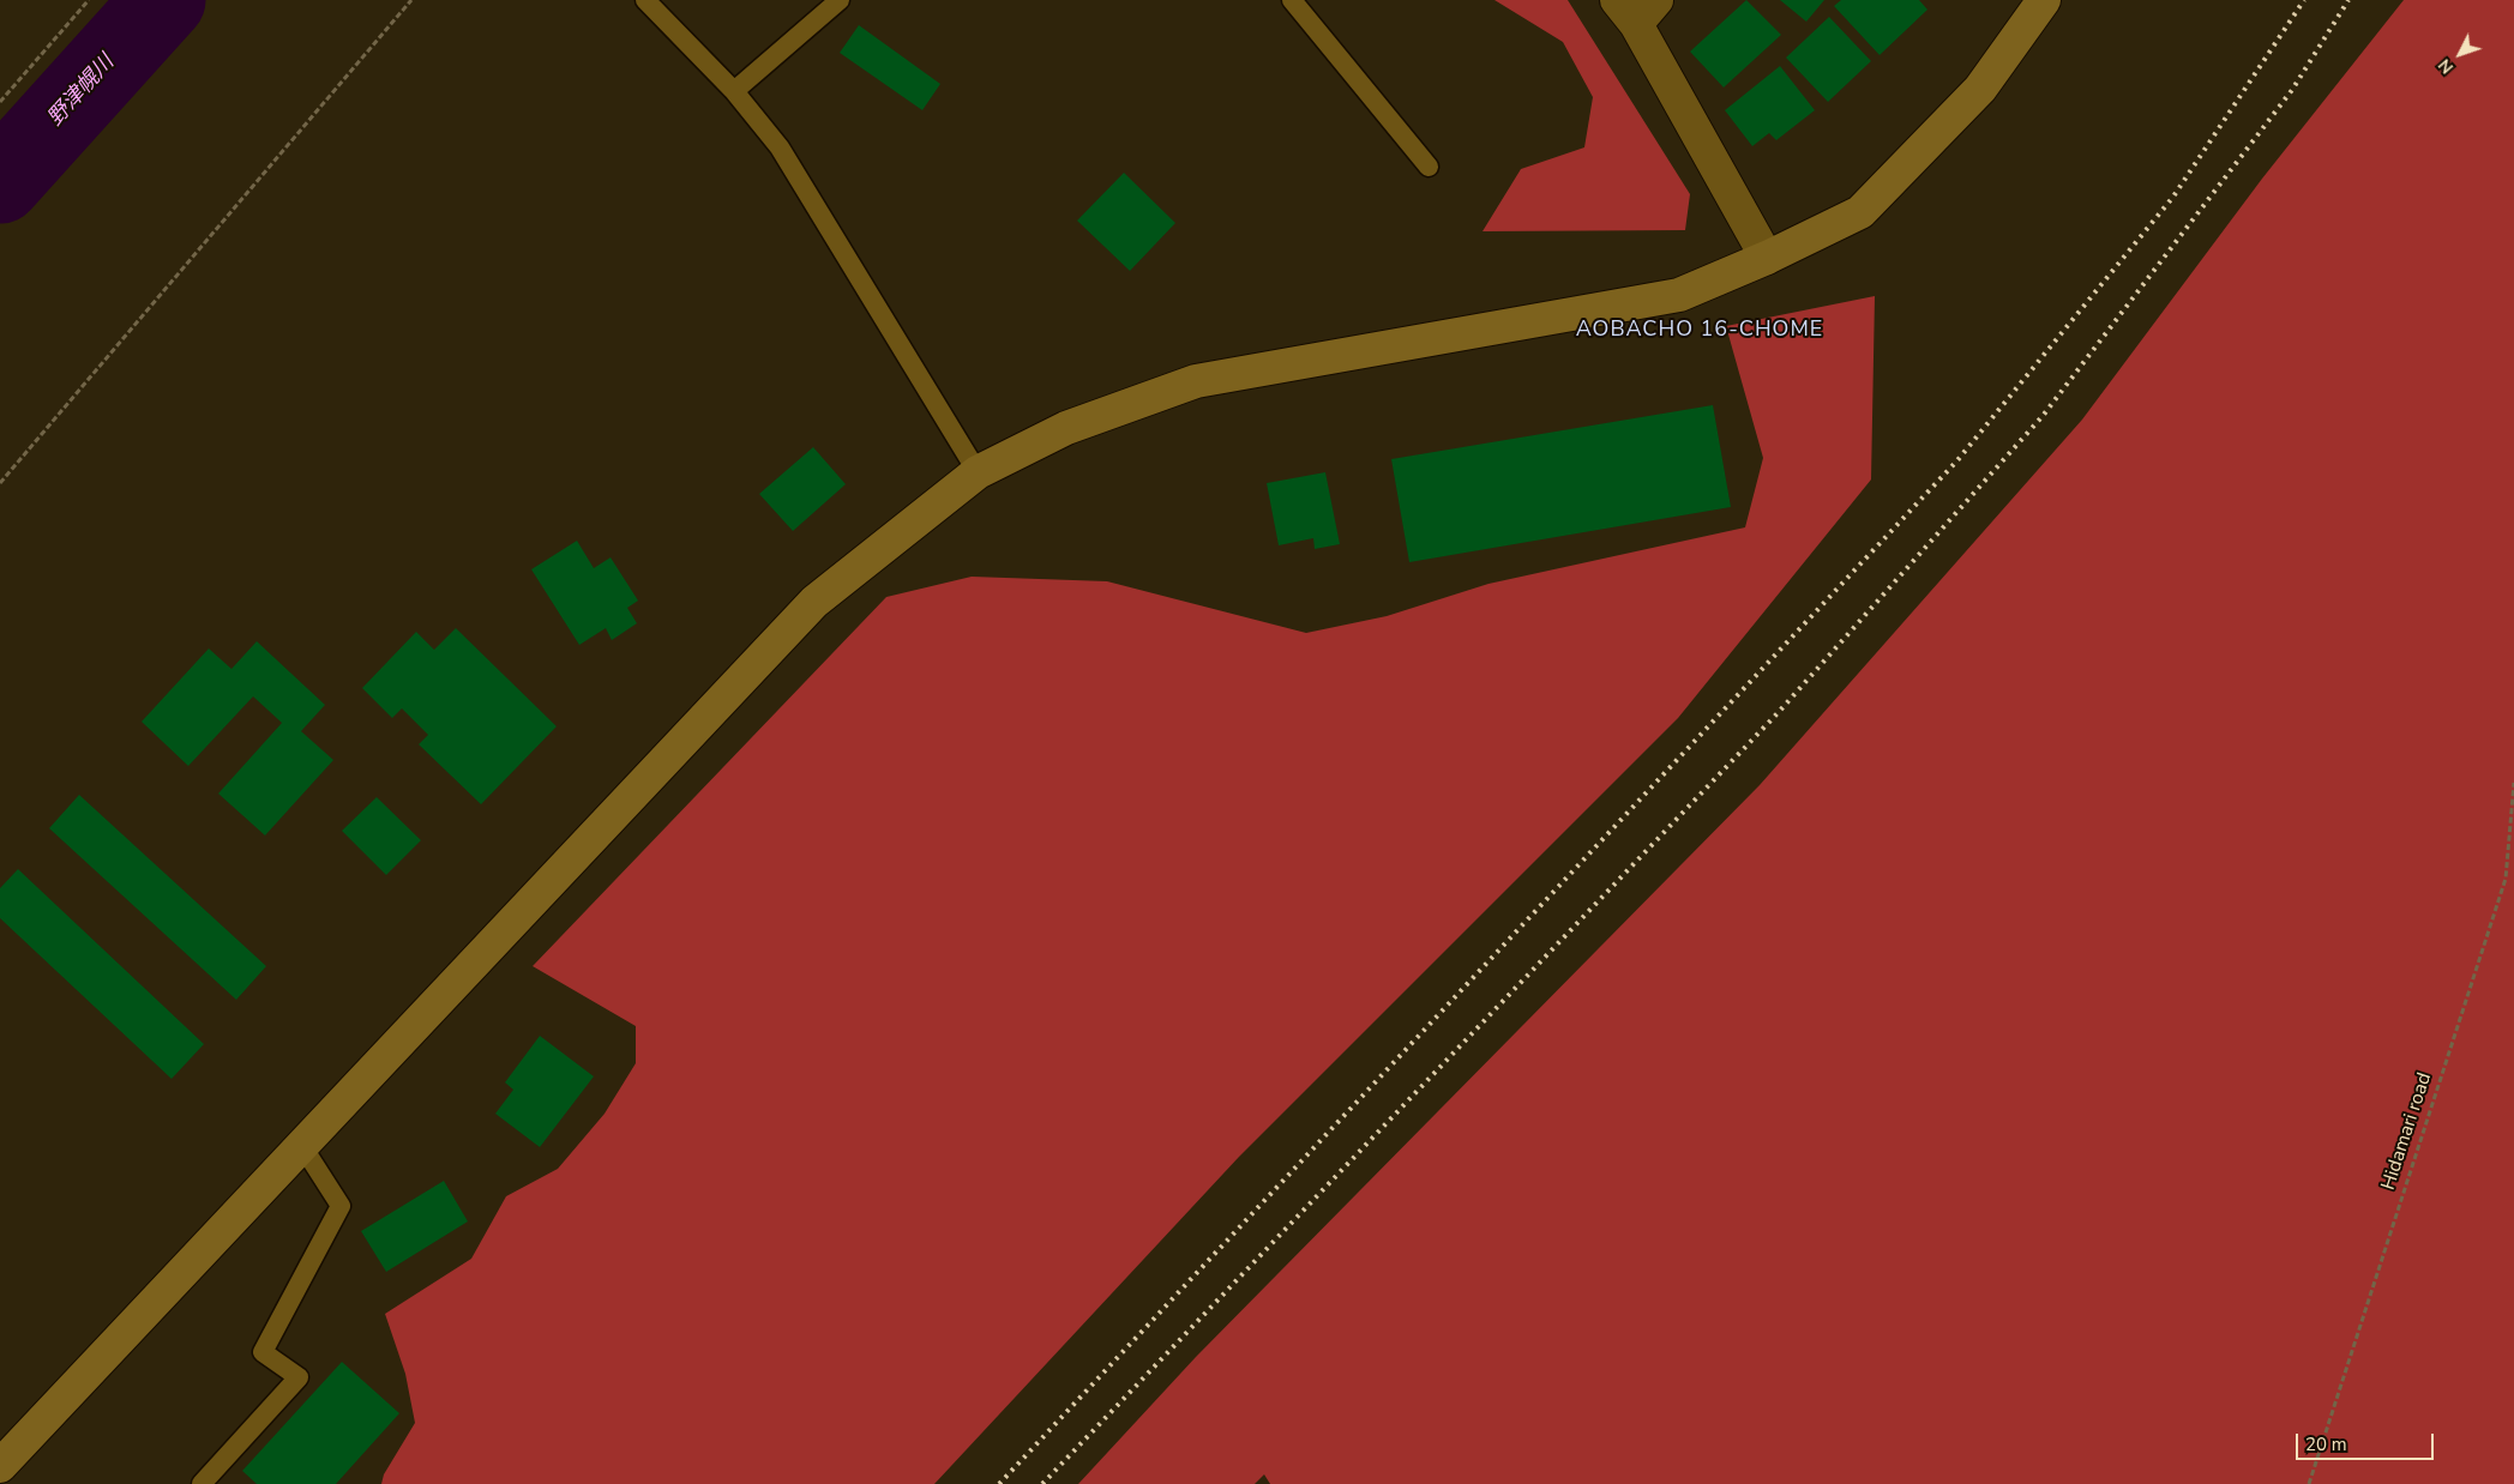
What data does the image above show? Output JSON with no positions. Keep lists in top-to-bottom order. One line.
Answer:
{"streets":{"path":["Hidamari road"]},"districts":["AOBACHO 16-CHOME"],"water":["野津幌川"],"scale_bar":"20 m","north":"bottom left"}
